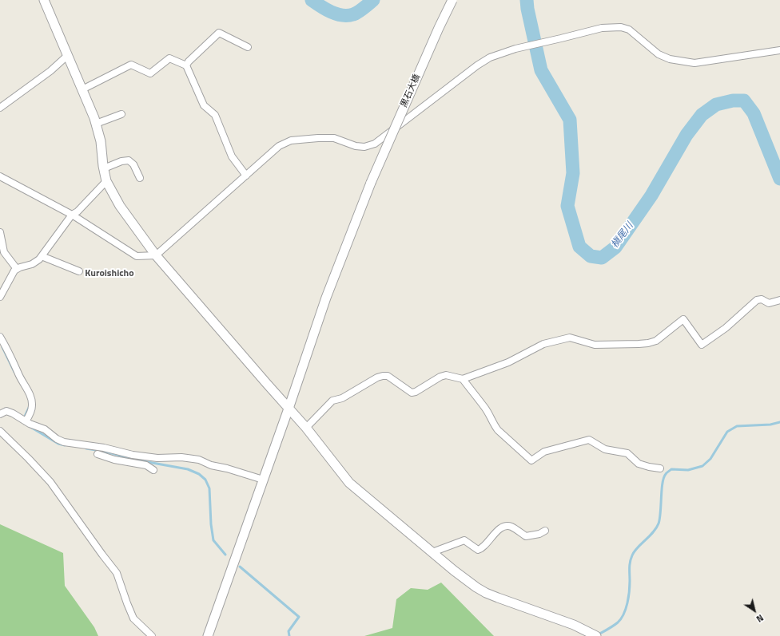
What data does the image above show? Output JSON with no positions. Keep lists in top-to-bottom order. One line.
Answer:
{"streets":{"street":["黒石大橋"]},"districts":["Kuroishicho"],"water":["槇尾川"],"north":"bottom right"}
